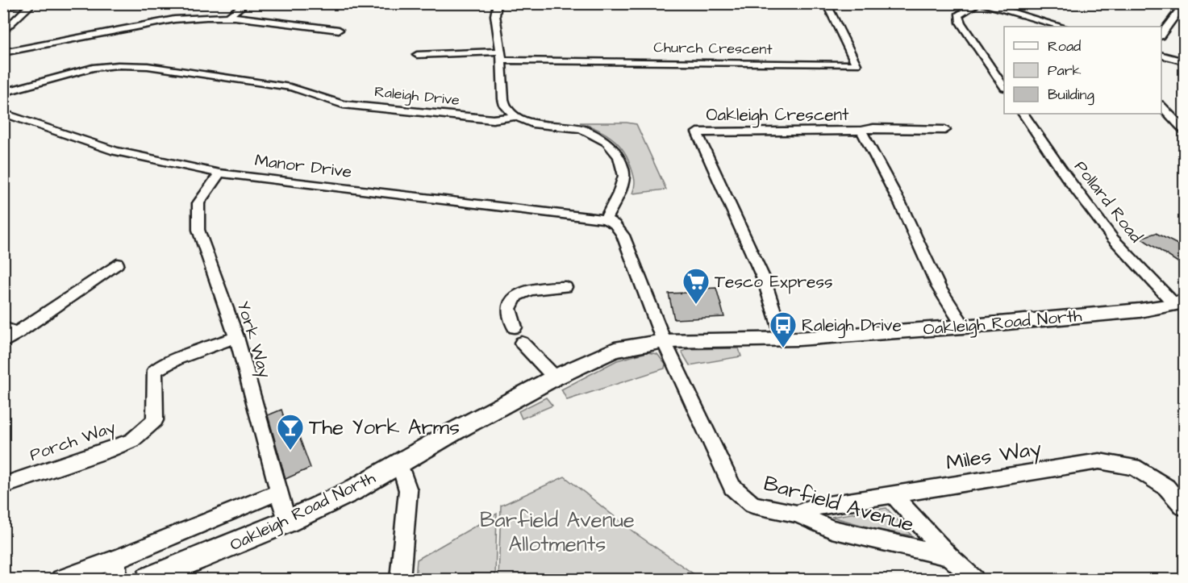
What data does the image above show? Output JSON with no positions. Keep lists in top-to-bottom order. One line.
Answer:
{"streets":{"main road":["Oakleigh Road North"],"street":["Church Crescent","Raleigh Drive","Oakleigh Crescent","Manor Drive","Pollard Road","York Way","Porch Way","Miles Way","Barfield Avenue"]},"crossings":[["Raleigh Drive","Manor Drive"],["Oakleigh Crescent","Oakleigh Road North"],["Manor Drive","York Way"],["Pollard Road","Oakleigh Road North"],["Oakleigh Road North","York Way"],["Oakleigh Road North","Barfield Avenue"],["York Way","Porch Way"],["Miles Way","Barfield Avenue"]],"parks":["Barfield Avenue Allotments"],"places":{"supermarket":["Tesco Express"],"bus stop":["Raleigh Drive"],"bar":["The York Arms"]},"legend":["Road","Park","Building"]}
